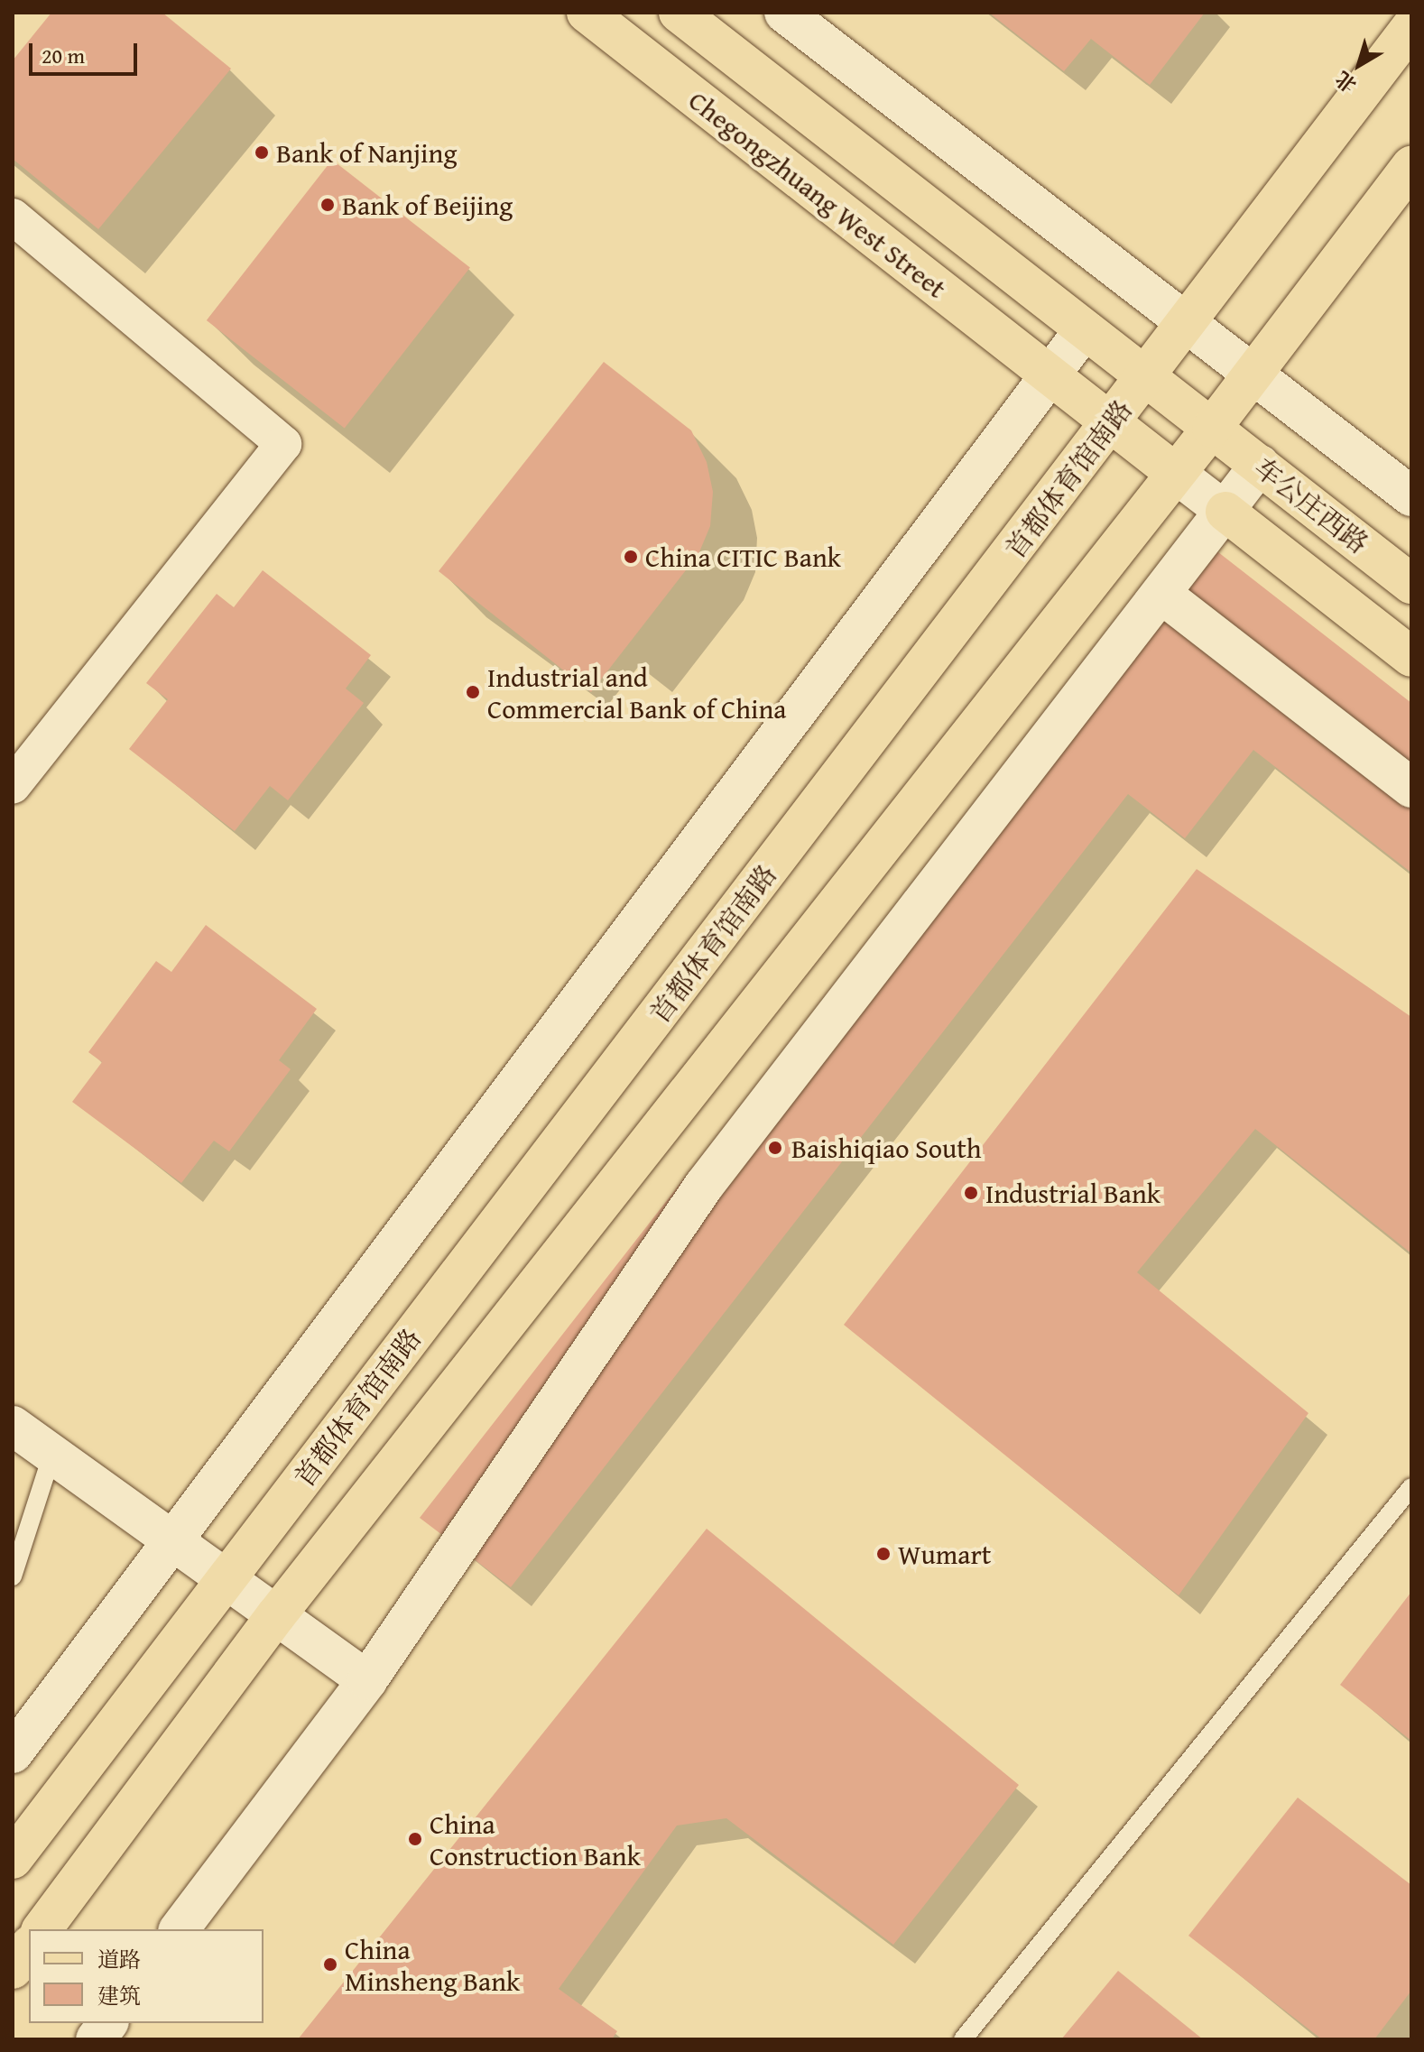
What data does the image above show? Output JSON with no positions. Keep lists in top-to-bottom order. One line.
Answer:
{"streets":{"main road":["Chegongzhuang West Street","首都体育馆南路","车公庄西路"]},"crossings":[["Chegongzhuang West Street","首都体育馆南路"],["首都体育馆南路","车公庄西路"]],"places":["Bank of Nanjing","Bank of Beijing","China CITIC Bank","Industrial and Commercial Bank of China","Baishiqiao South","Industrial Bank","Wumart","China Construction Bank","China Minsheng Bank"],"legend":["道路","建筑"],"scale_bar":"20 m","north":"bottom left"}
